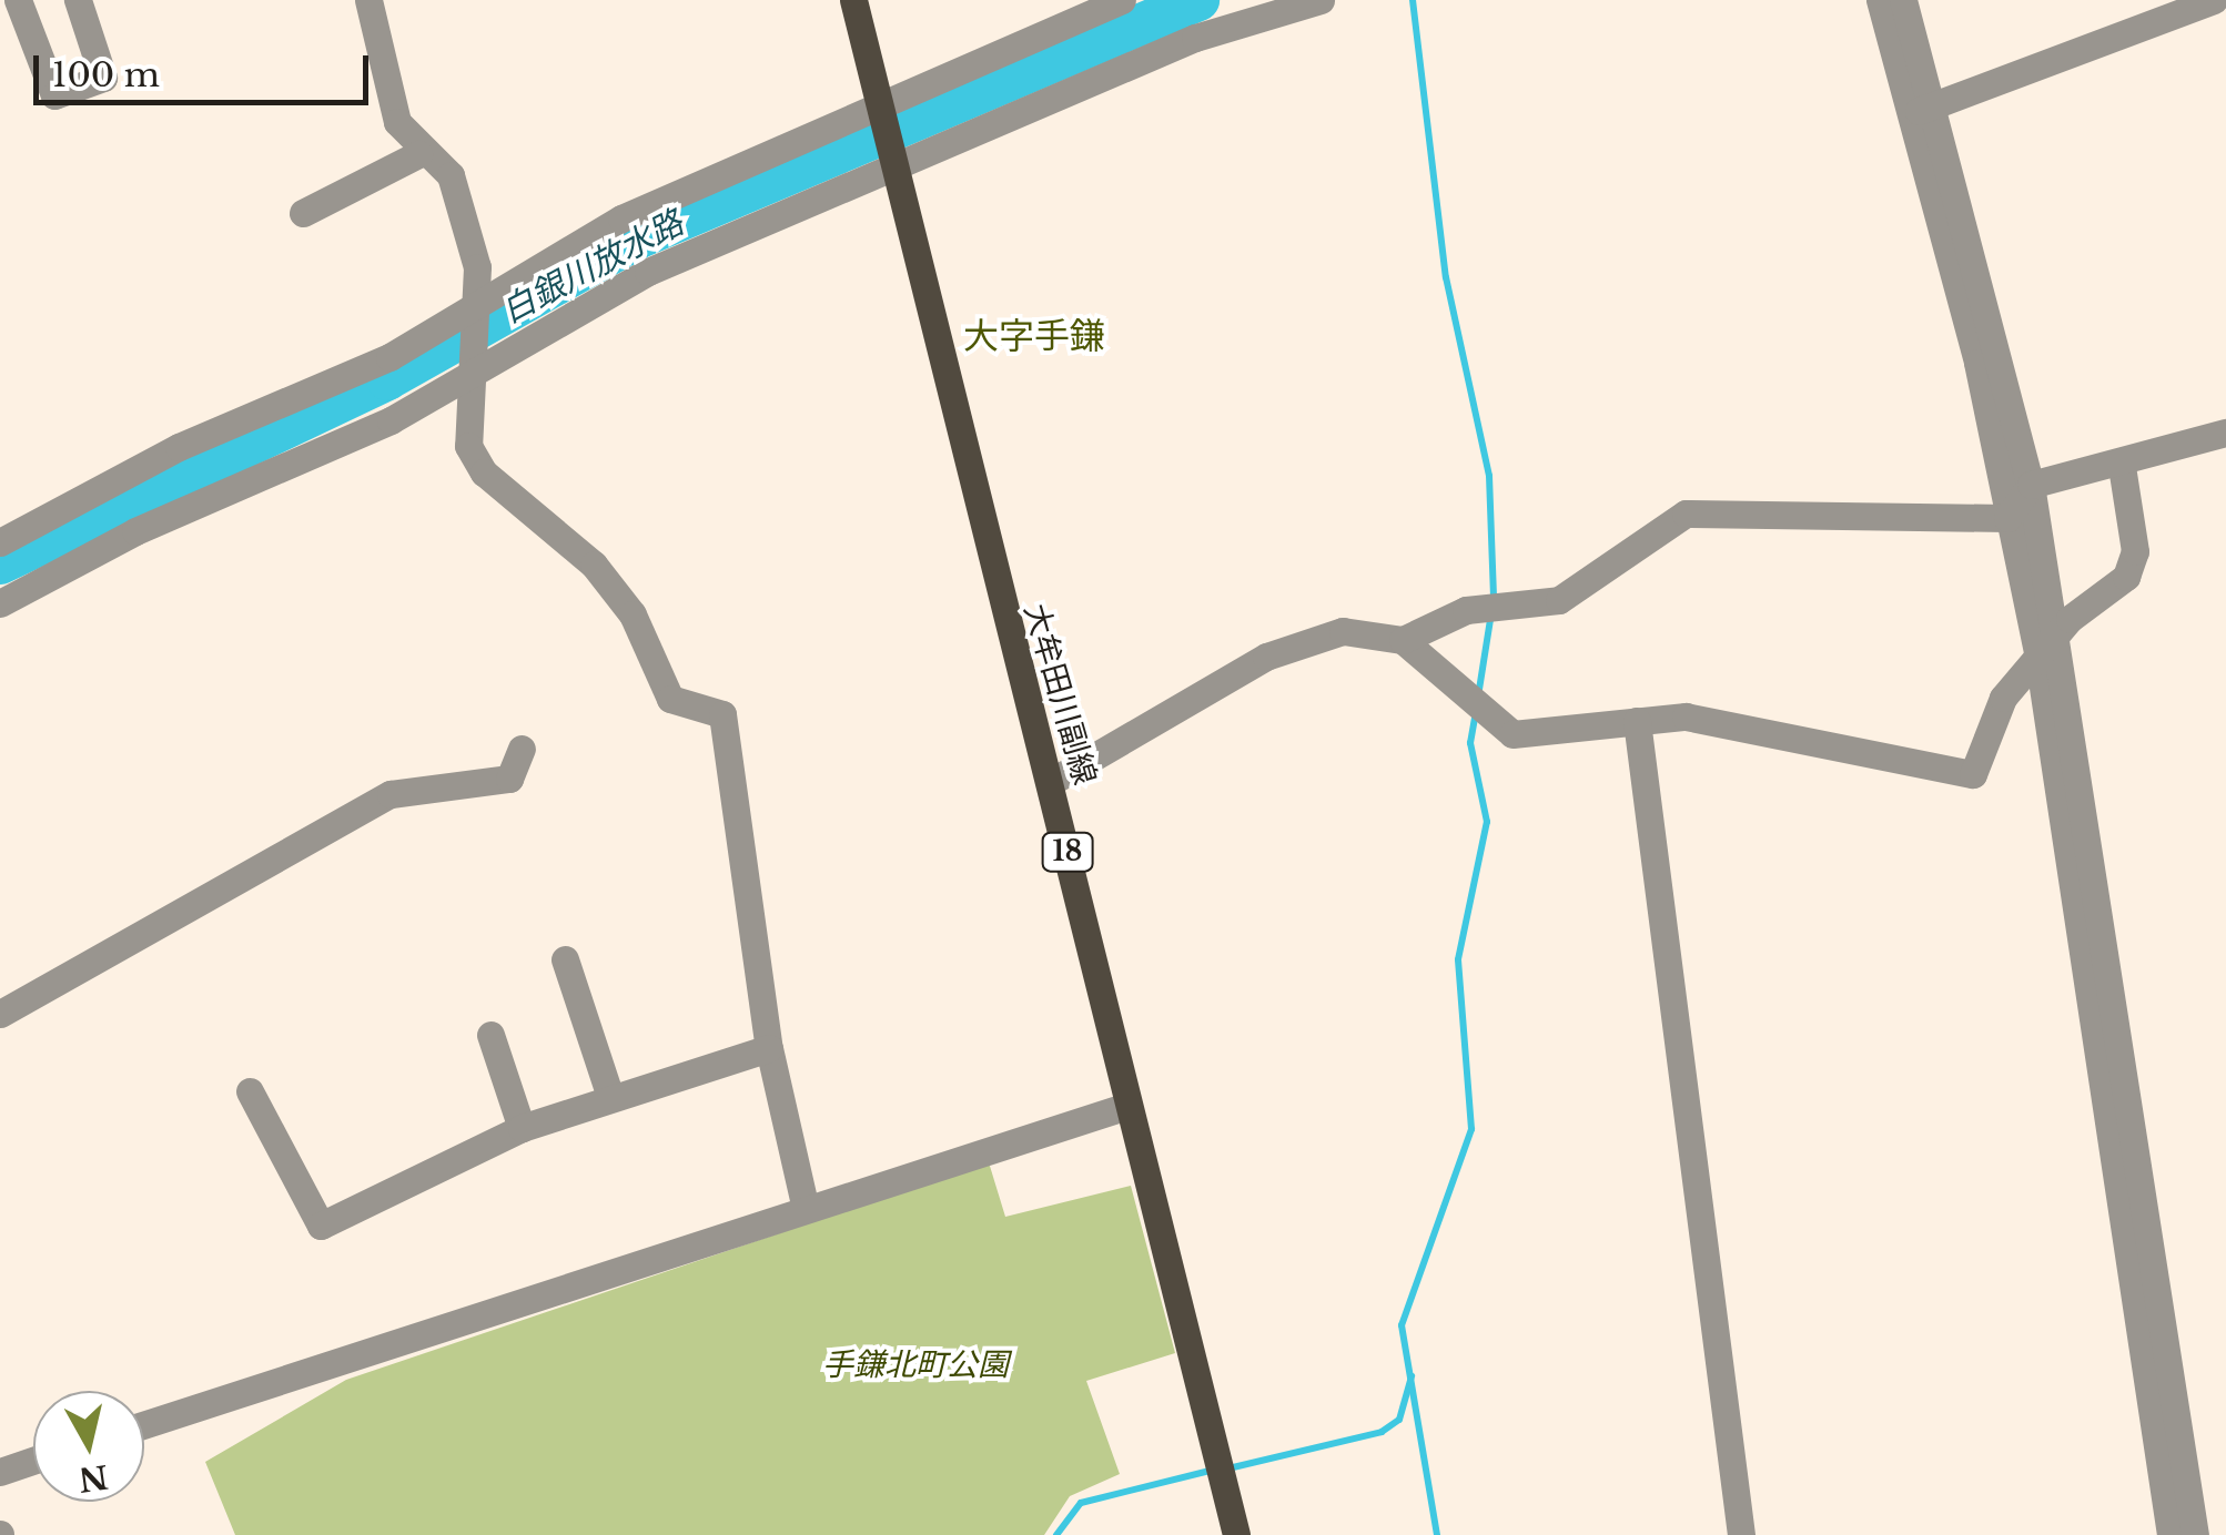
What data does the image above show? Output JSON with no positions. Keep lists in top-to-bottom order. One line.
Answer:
{"streets":{"main road":["大牟田川副線","18"]},"districts":["大字手鎌"],"water":["白銀川放水路"],"parks":["手鎌北町公園"],"scale_bar":"100 m","north":"bottom"}
